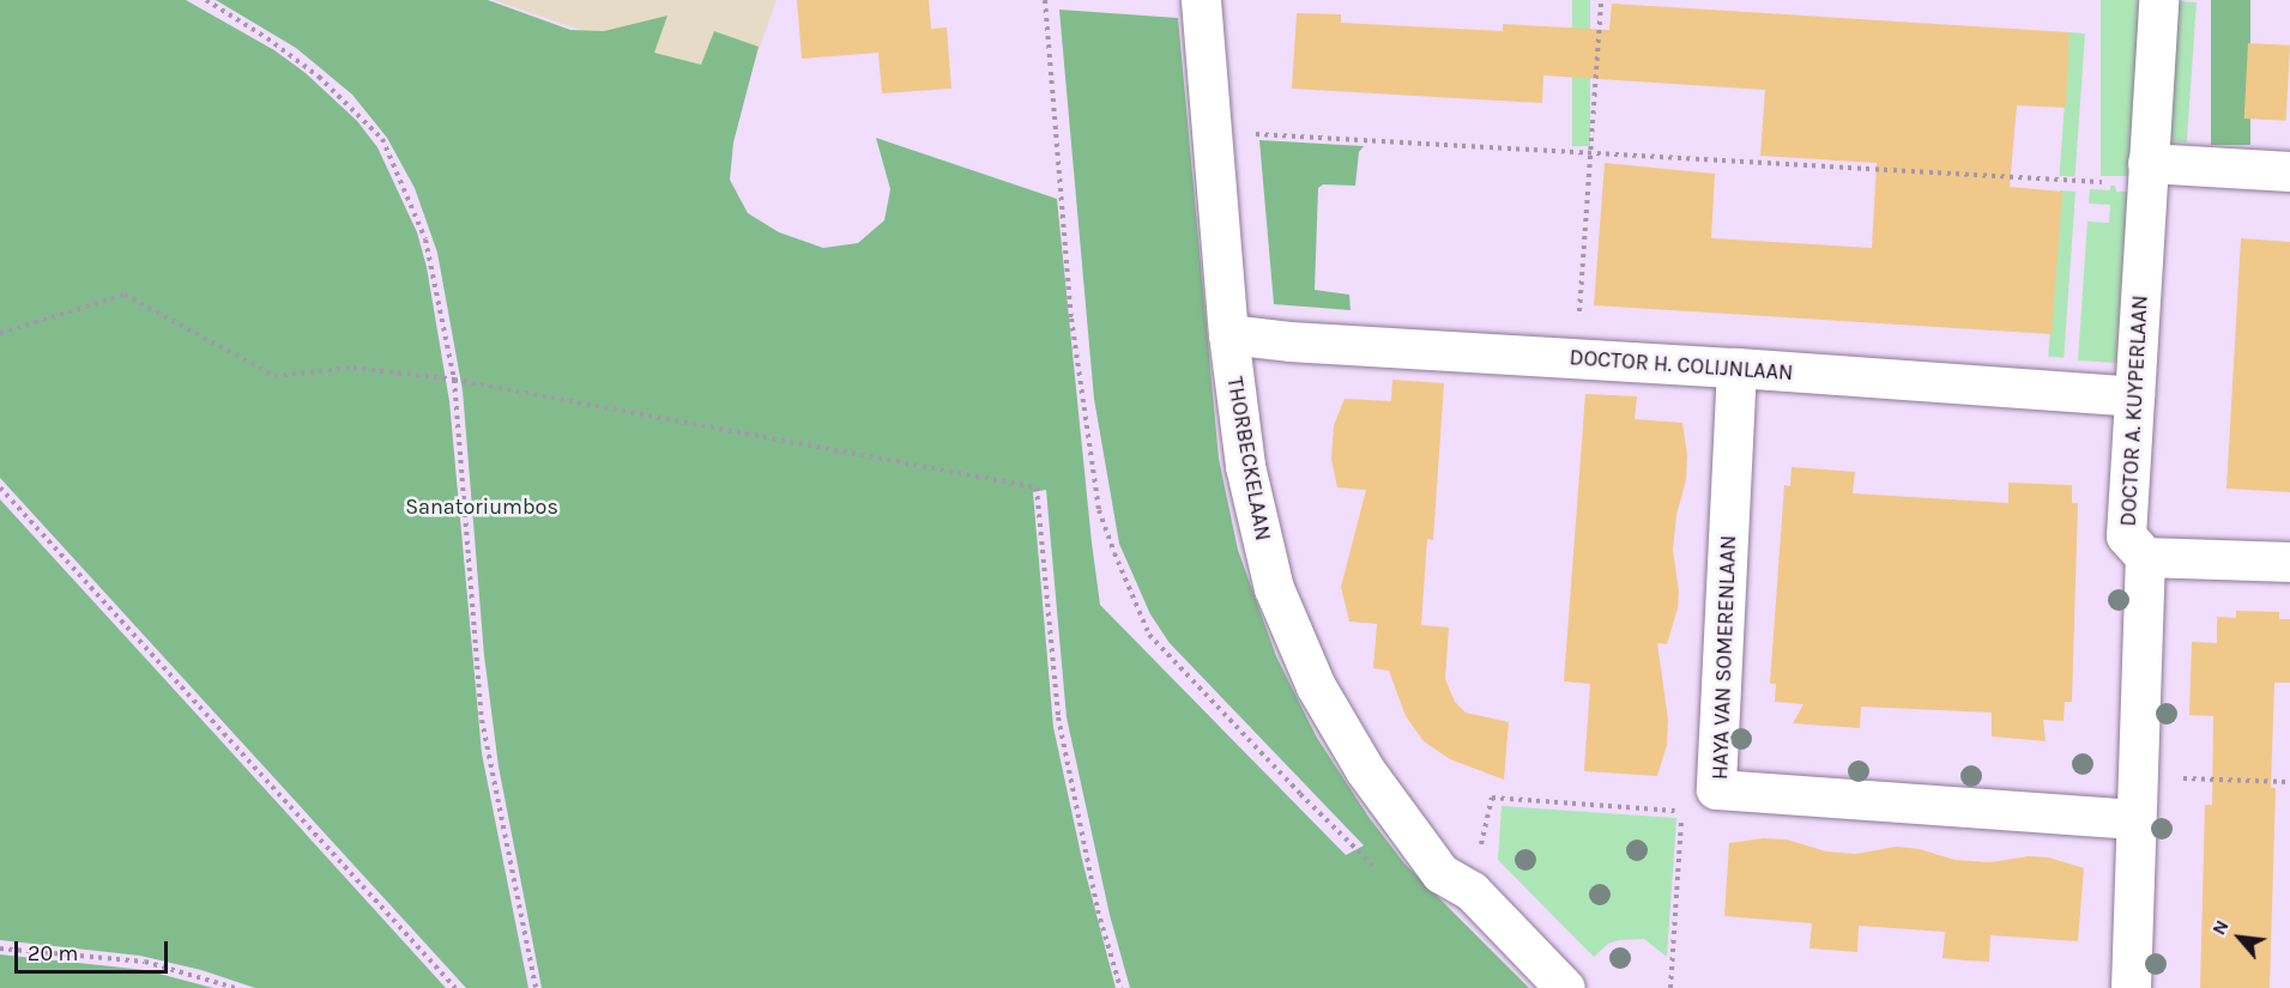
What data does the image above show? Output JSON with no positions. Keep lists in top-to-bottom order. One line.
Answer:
{"streets":{"street":["DOCTOR H. COLIJNLAAN","DOCTOR A. KUYPERLAAN","THORBECKELAAN","HAYA VAN SOMERENLAAN"]},"crossings":[["DOCTOR H. COLIJNLAAN","DOCTOR A. KUYPERLAAN"],["DOCTOR H. COLIJNLAAN","THORBECKELAAN"],["DOCTOR H. COLIJNLAAN","HAYA VAN SOMERENLAAN"],["DOCTOR A. KUYPERLAAN","HAYA VAN SOMERENLAAN"]],"parks":["Sanatoriumbos"],"scale_bar":"20 m","north":"top left"}
